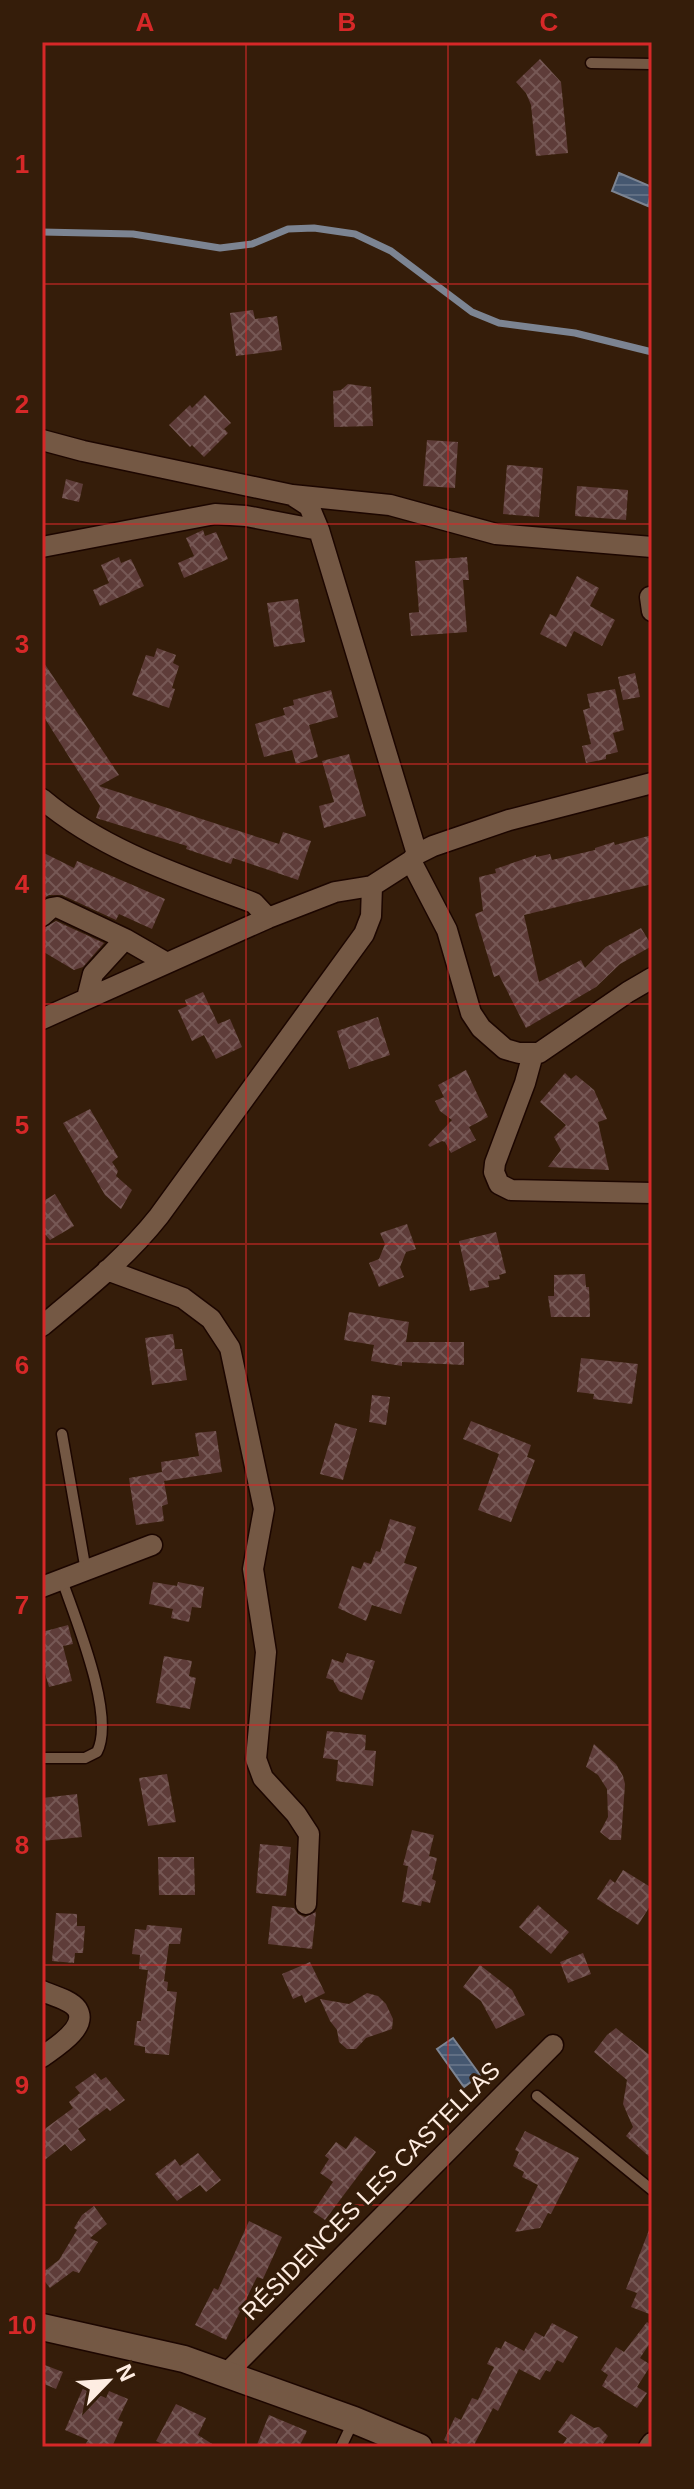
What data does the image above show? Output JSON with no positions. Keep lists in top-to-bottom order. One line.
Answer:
{"streets":{"street":["RÉSIDENCES LES CASTELLAS"]},"north":"top right","grid":{"columns":["A","B","C"],"rows":["1","2","3","4","5","6","7","8","9","10"]}}
